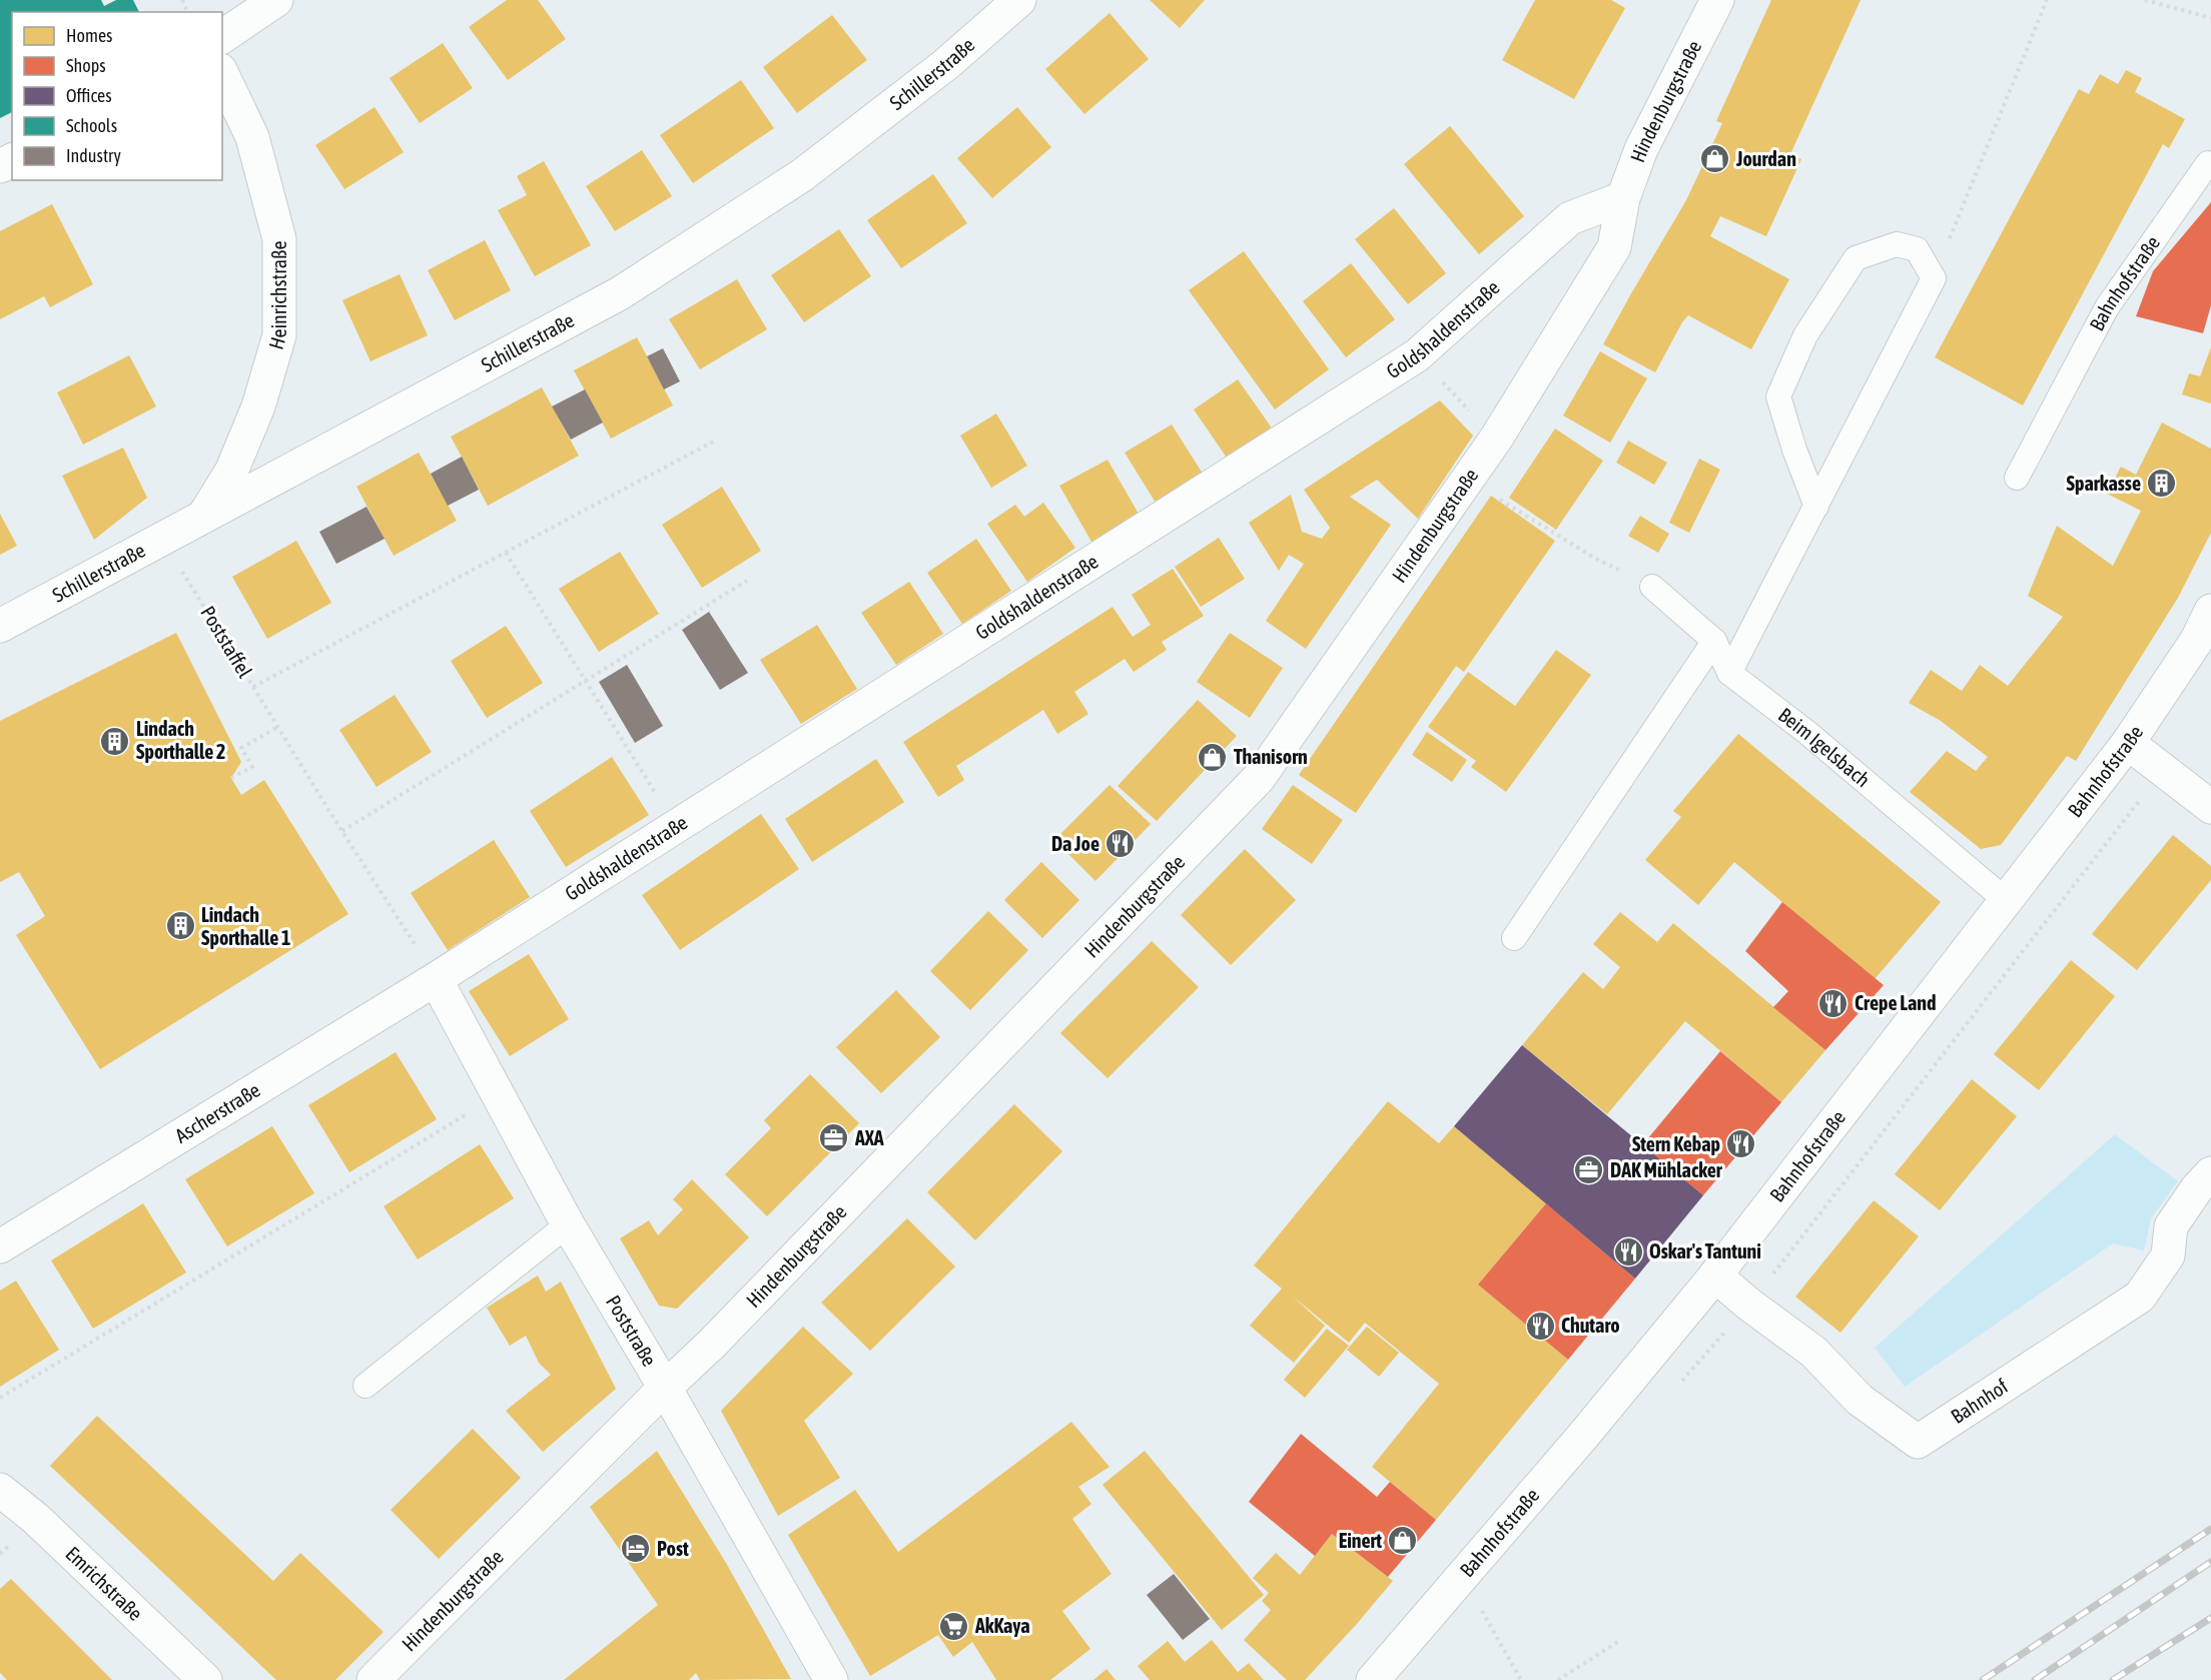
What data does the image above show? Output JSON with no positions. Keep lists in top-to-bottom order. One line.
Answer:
{"streets":{"street":["Schillerstraße","Hindenburgstraße","Bahnhofstraße","Heinrichstraße","Goldshaldenstraße","Ascherstraße","Poststraße","Bahnhof","Emrichstraße"],"lane":["Beim Igelsbach"],"path":["Poststaffel"]},"crossings":[["Schillerstraße","Heinrichstraße"],["Hindenburgstraße","Goldshaldenstraße"],["Hindenburgstraße","Poststraße"],["Bahnhofstraße","Beim Igelsbach"],["Bahnhofstraße","Bahnhof"],["Goldshaldenstraße","Ascherstraße"],["Goldshaldenstraße","Poststraße"],["Ascherstraße","Poststraße"]],"places":{"shop":["Jourdan","Thanisorn","Einert"],"building":["Sparkasse","Lindach Sporthalle 2","Lindach Sporthalle 1"],"restaurant":["Da Joe","Crepe Land","Stern Kebap","Oskar's Tantuni","Chutaro"],"office":["AXA","DAK Mühlacker"],"hotel":["Post"],"supermarket":["AkKaya"]},"legend":["Homes","Shops","Offices","Schools","Industry"]}
